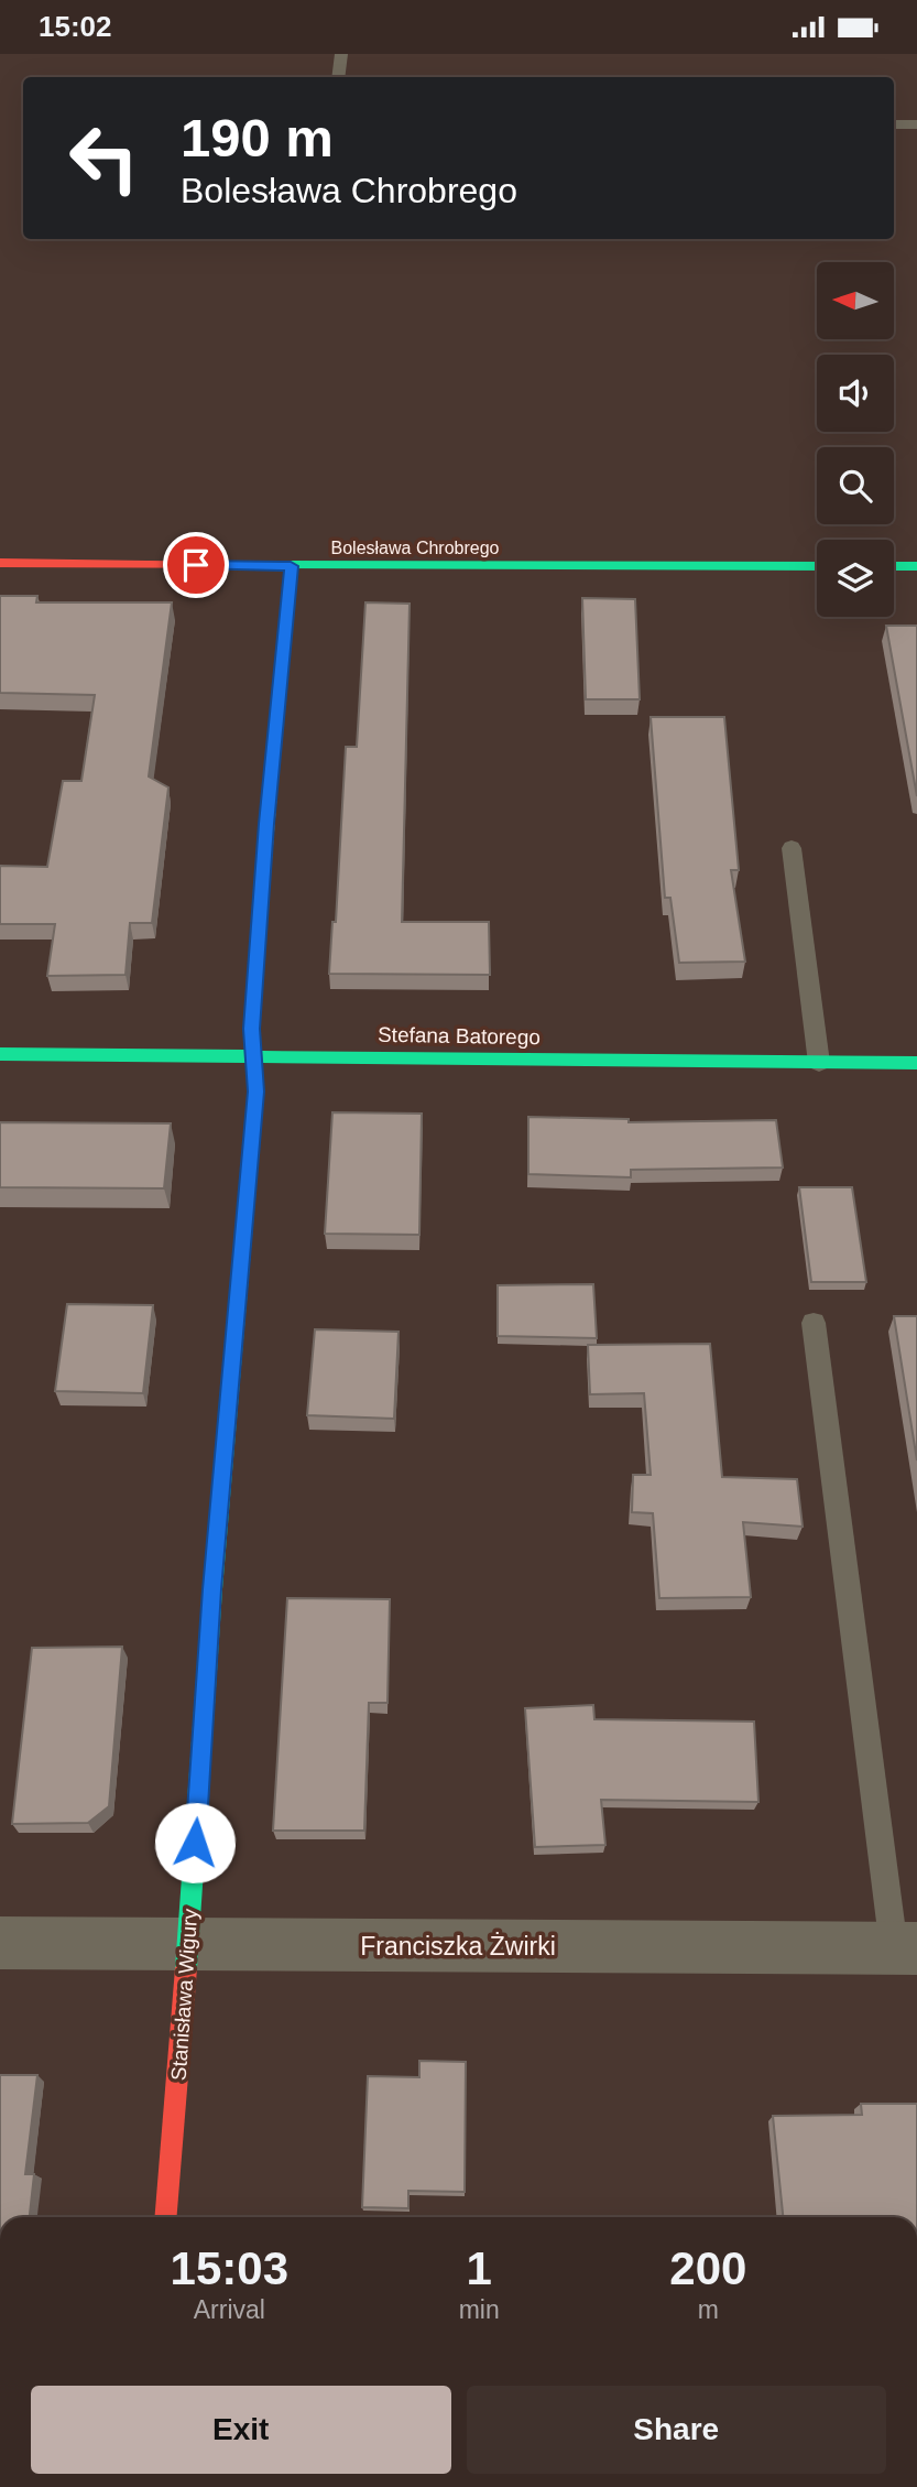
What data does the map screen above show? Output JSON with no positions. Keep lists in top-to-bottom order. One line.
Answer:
{"streets":{"street":["Bolesława Chrobrego","Stefana Batorego","Franciszka Żwirki","Stanisława Wigury"]},"crossings":[["Bolesława Chrobrego","Stanisława Wigury"],["Stefana Batorego","Stanisława Wigury"],["Franciszka Żwirki","Stanisława Wigury"]],"north":"left","page":{"status":"15:02","turn":["190 m","Bolesława Chrobrego"],"eta":["15:03","Arrival","1","min","200","m"],"buttons":["Exit","Share"]}}
